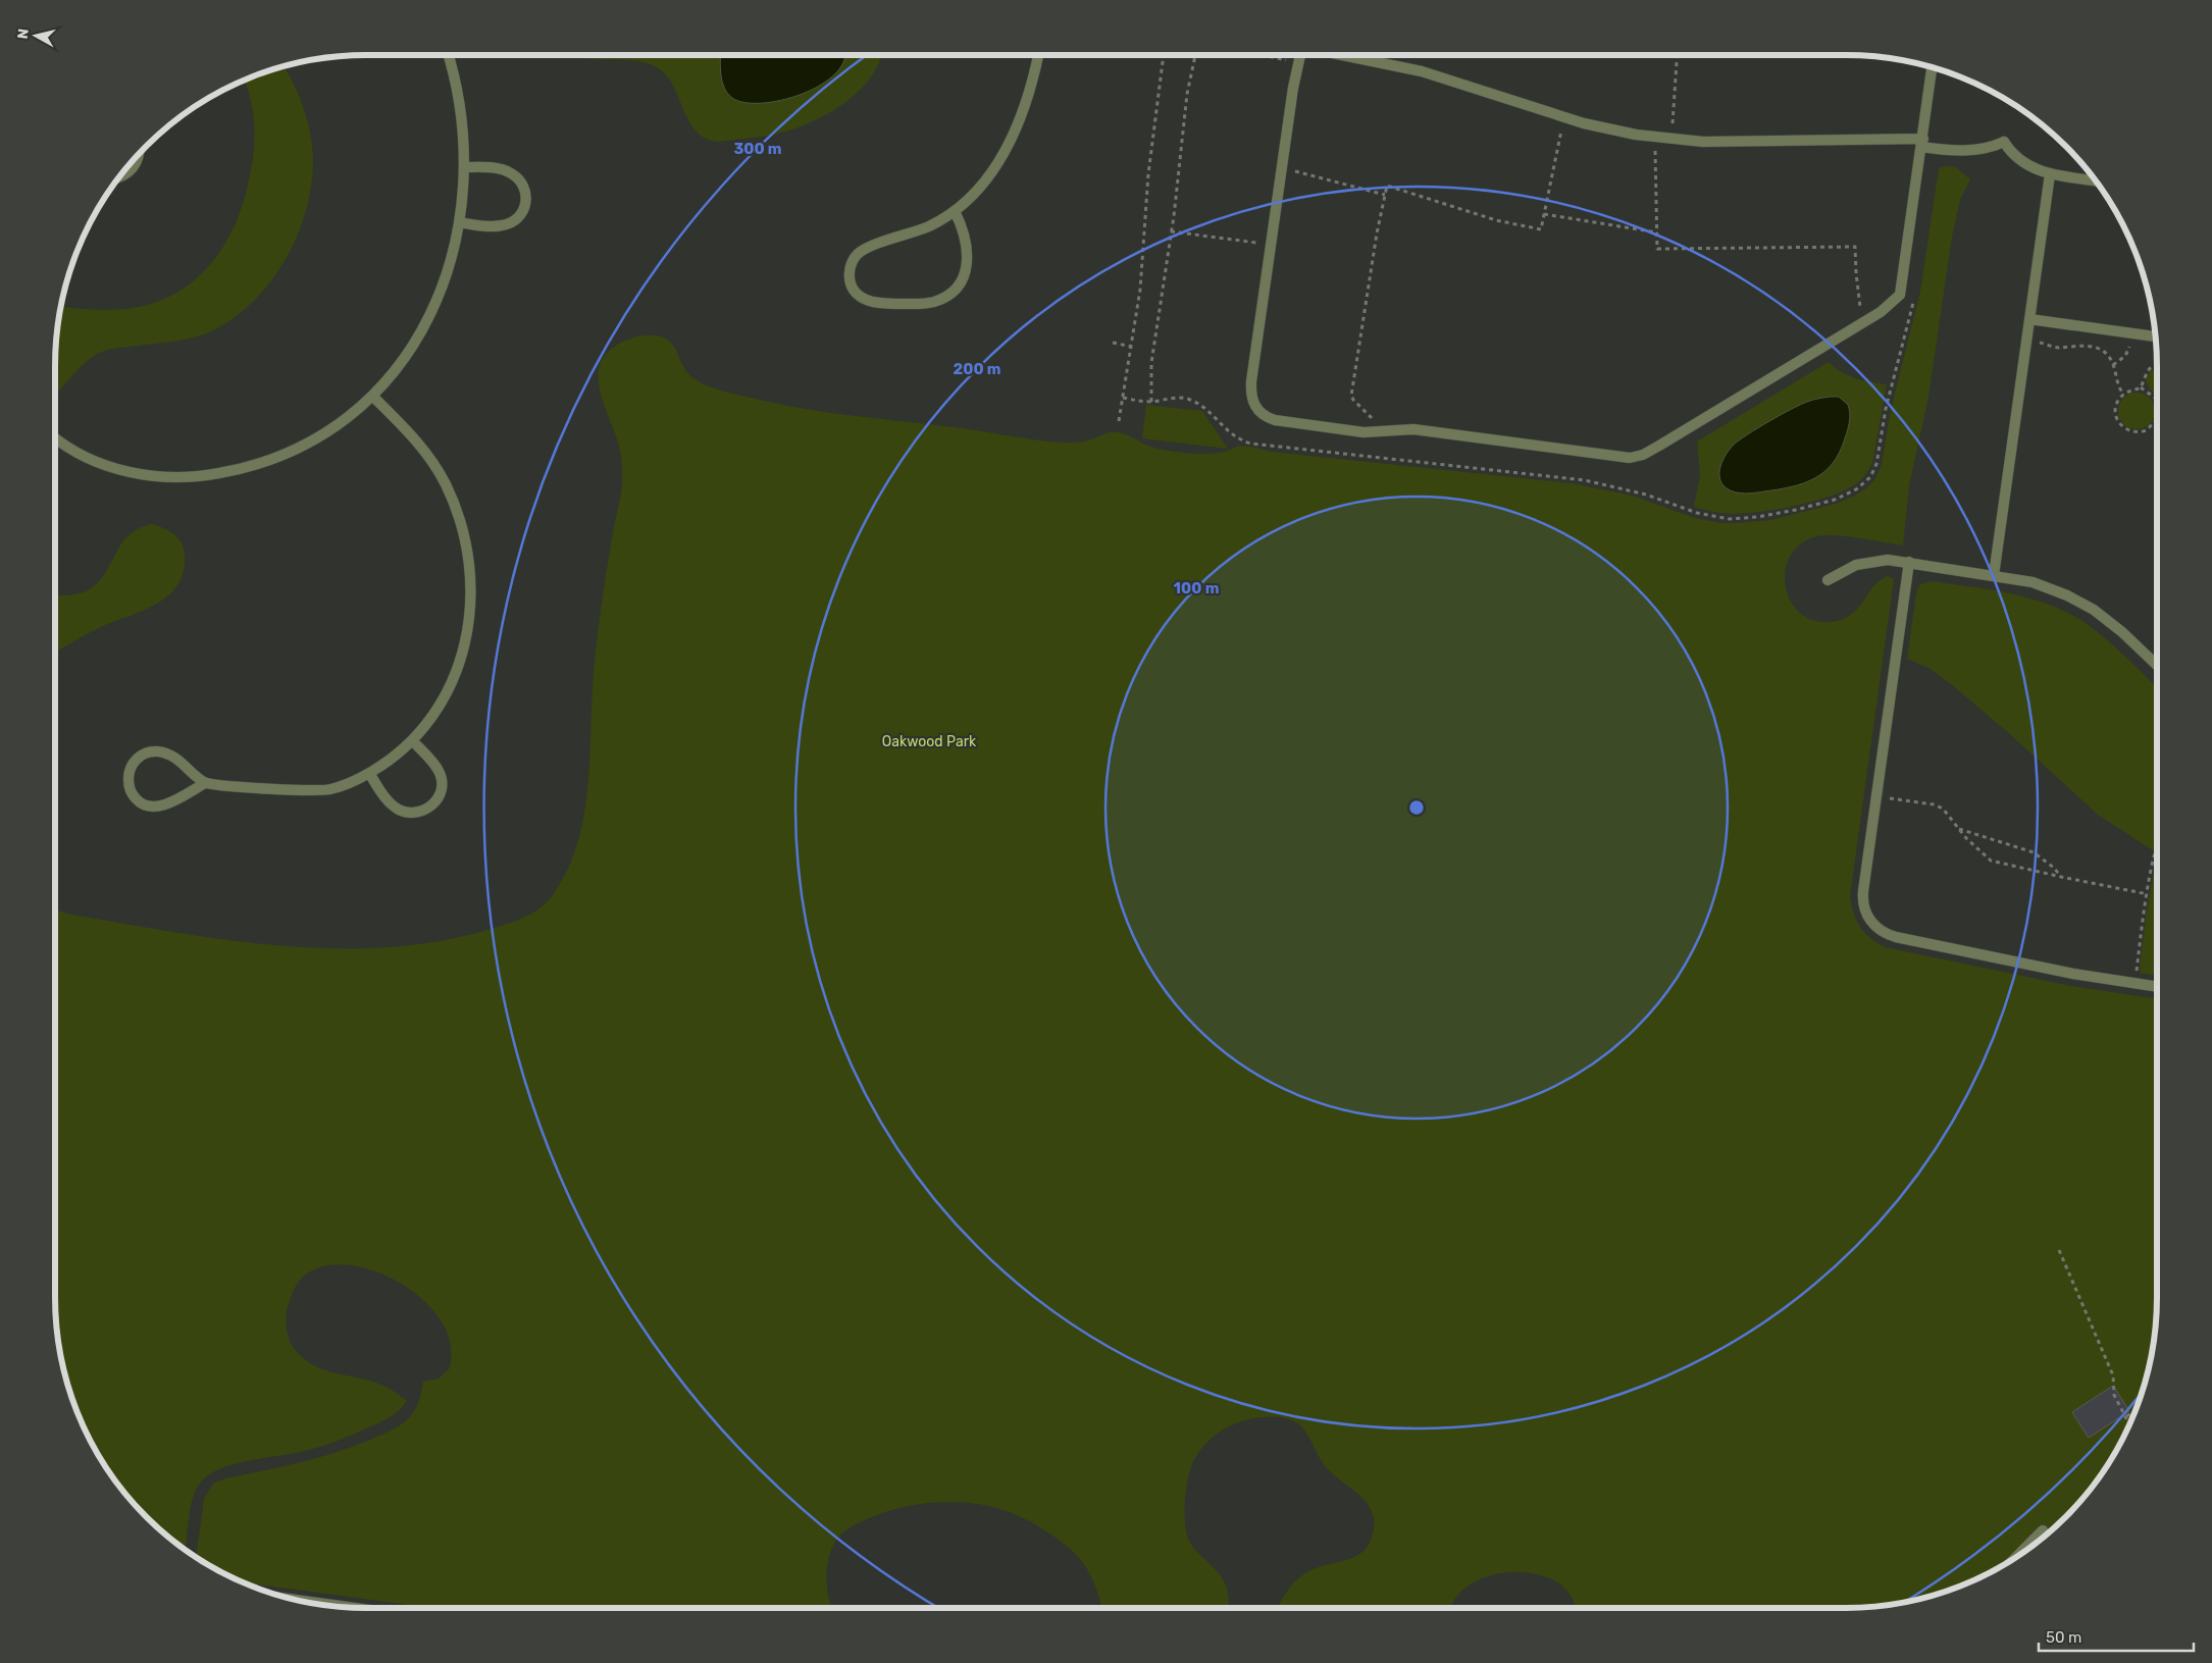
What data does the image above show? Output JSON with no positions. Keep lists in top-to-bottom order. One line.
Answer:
{"parks":["Oakwood Park"],"scale_bar":"50 m","north":"left","rings":["300 m","200 m","100 m"]}
